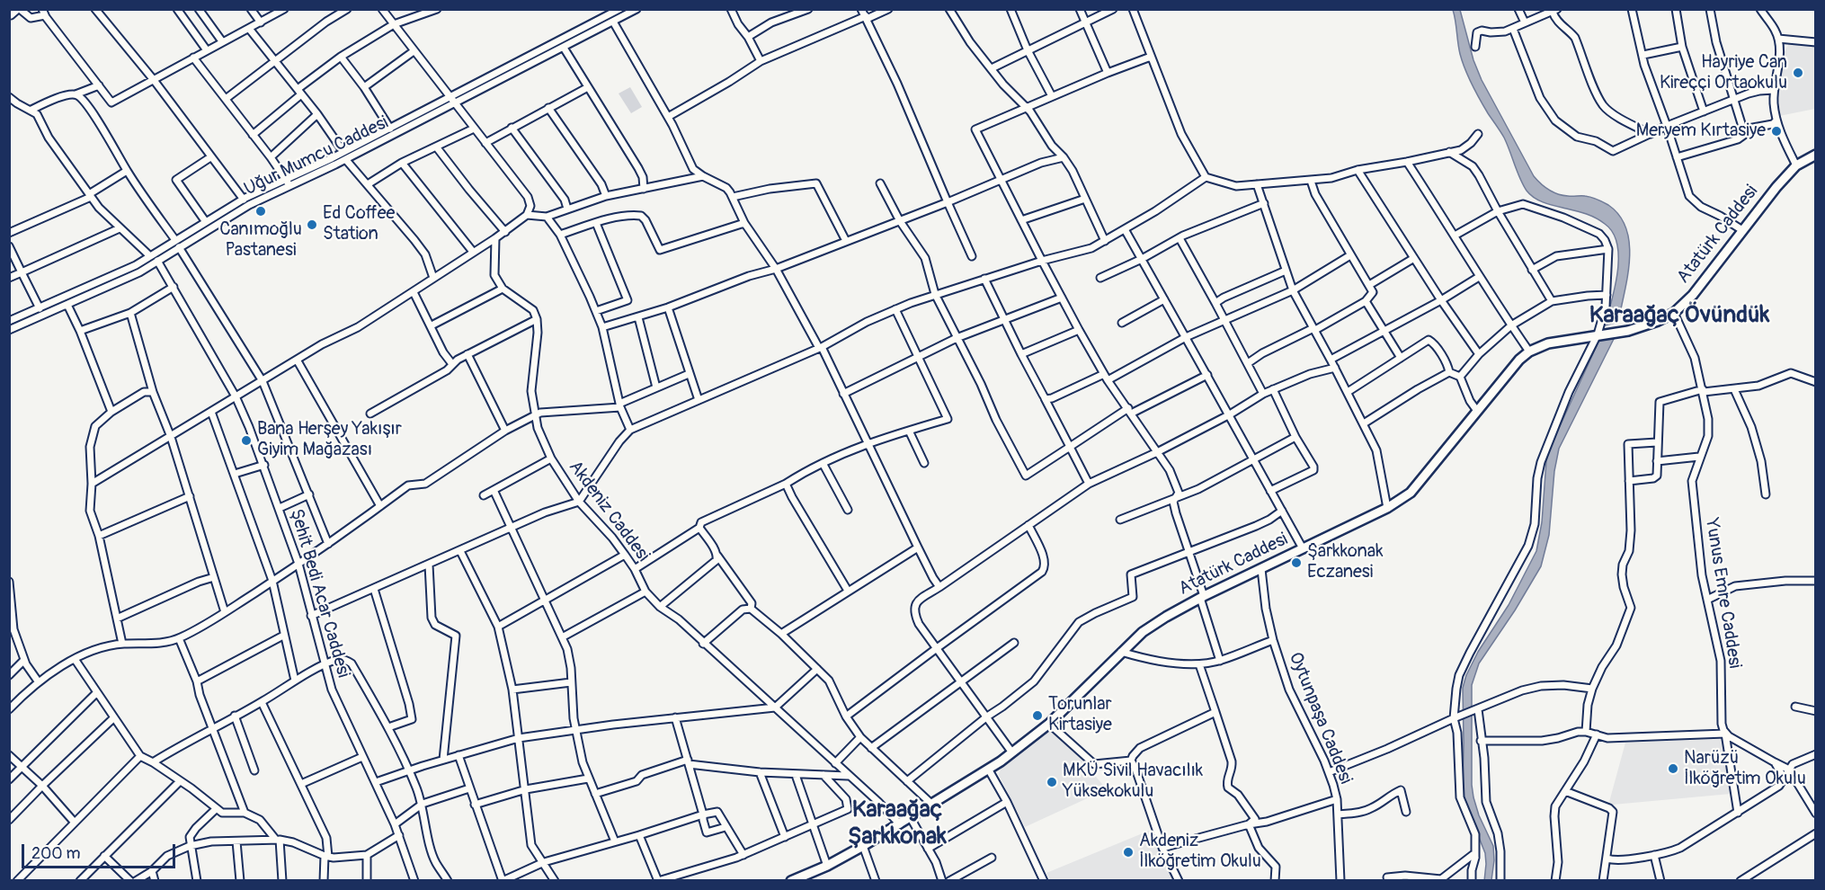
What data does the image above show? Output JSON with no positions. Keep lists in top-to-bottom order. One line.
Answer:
{"streets":{"main road":["Atatürk Caddesi"],"street":["Uğur Mumcu Caddesi","Akdeniz Caddesi","Şehit Bedi Acar Caddesi","Yunus Emre Caddesi","Oytunpaşa Caddesi"]},"crossings":[["Uğur Mumcu Caddesi","Şehit Bedi Acar Caddesi"],["Atatürk Caddesi","Akdeniz Caddesi"],["Atatürk Caddesi","Yunus Emre Caddesi"],["Atatürk Caddesi","Oytunpaşa Caddesi"]],"districts":["Karaağaç Övündük","Karaağaç Şarkkonak"],"places":["Hayriye Can Kireççi Ortaokulu","Meryem Kırtasiye","Canımoğlu Pastanesi","Ed Coffee Station","Bana Herşey Yakışır Giyim Mağazası","Şarkkonak Eczanesi","Torunlar Kirtasiye","Narüzü İlköğretim Okulu","MKÜ Sivil Havacılık Yüksekokulu","Akdeniz İlköğretim Okulu"],"scale_bar":"200 m"}
